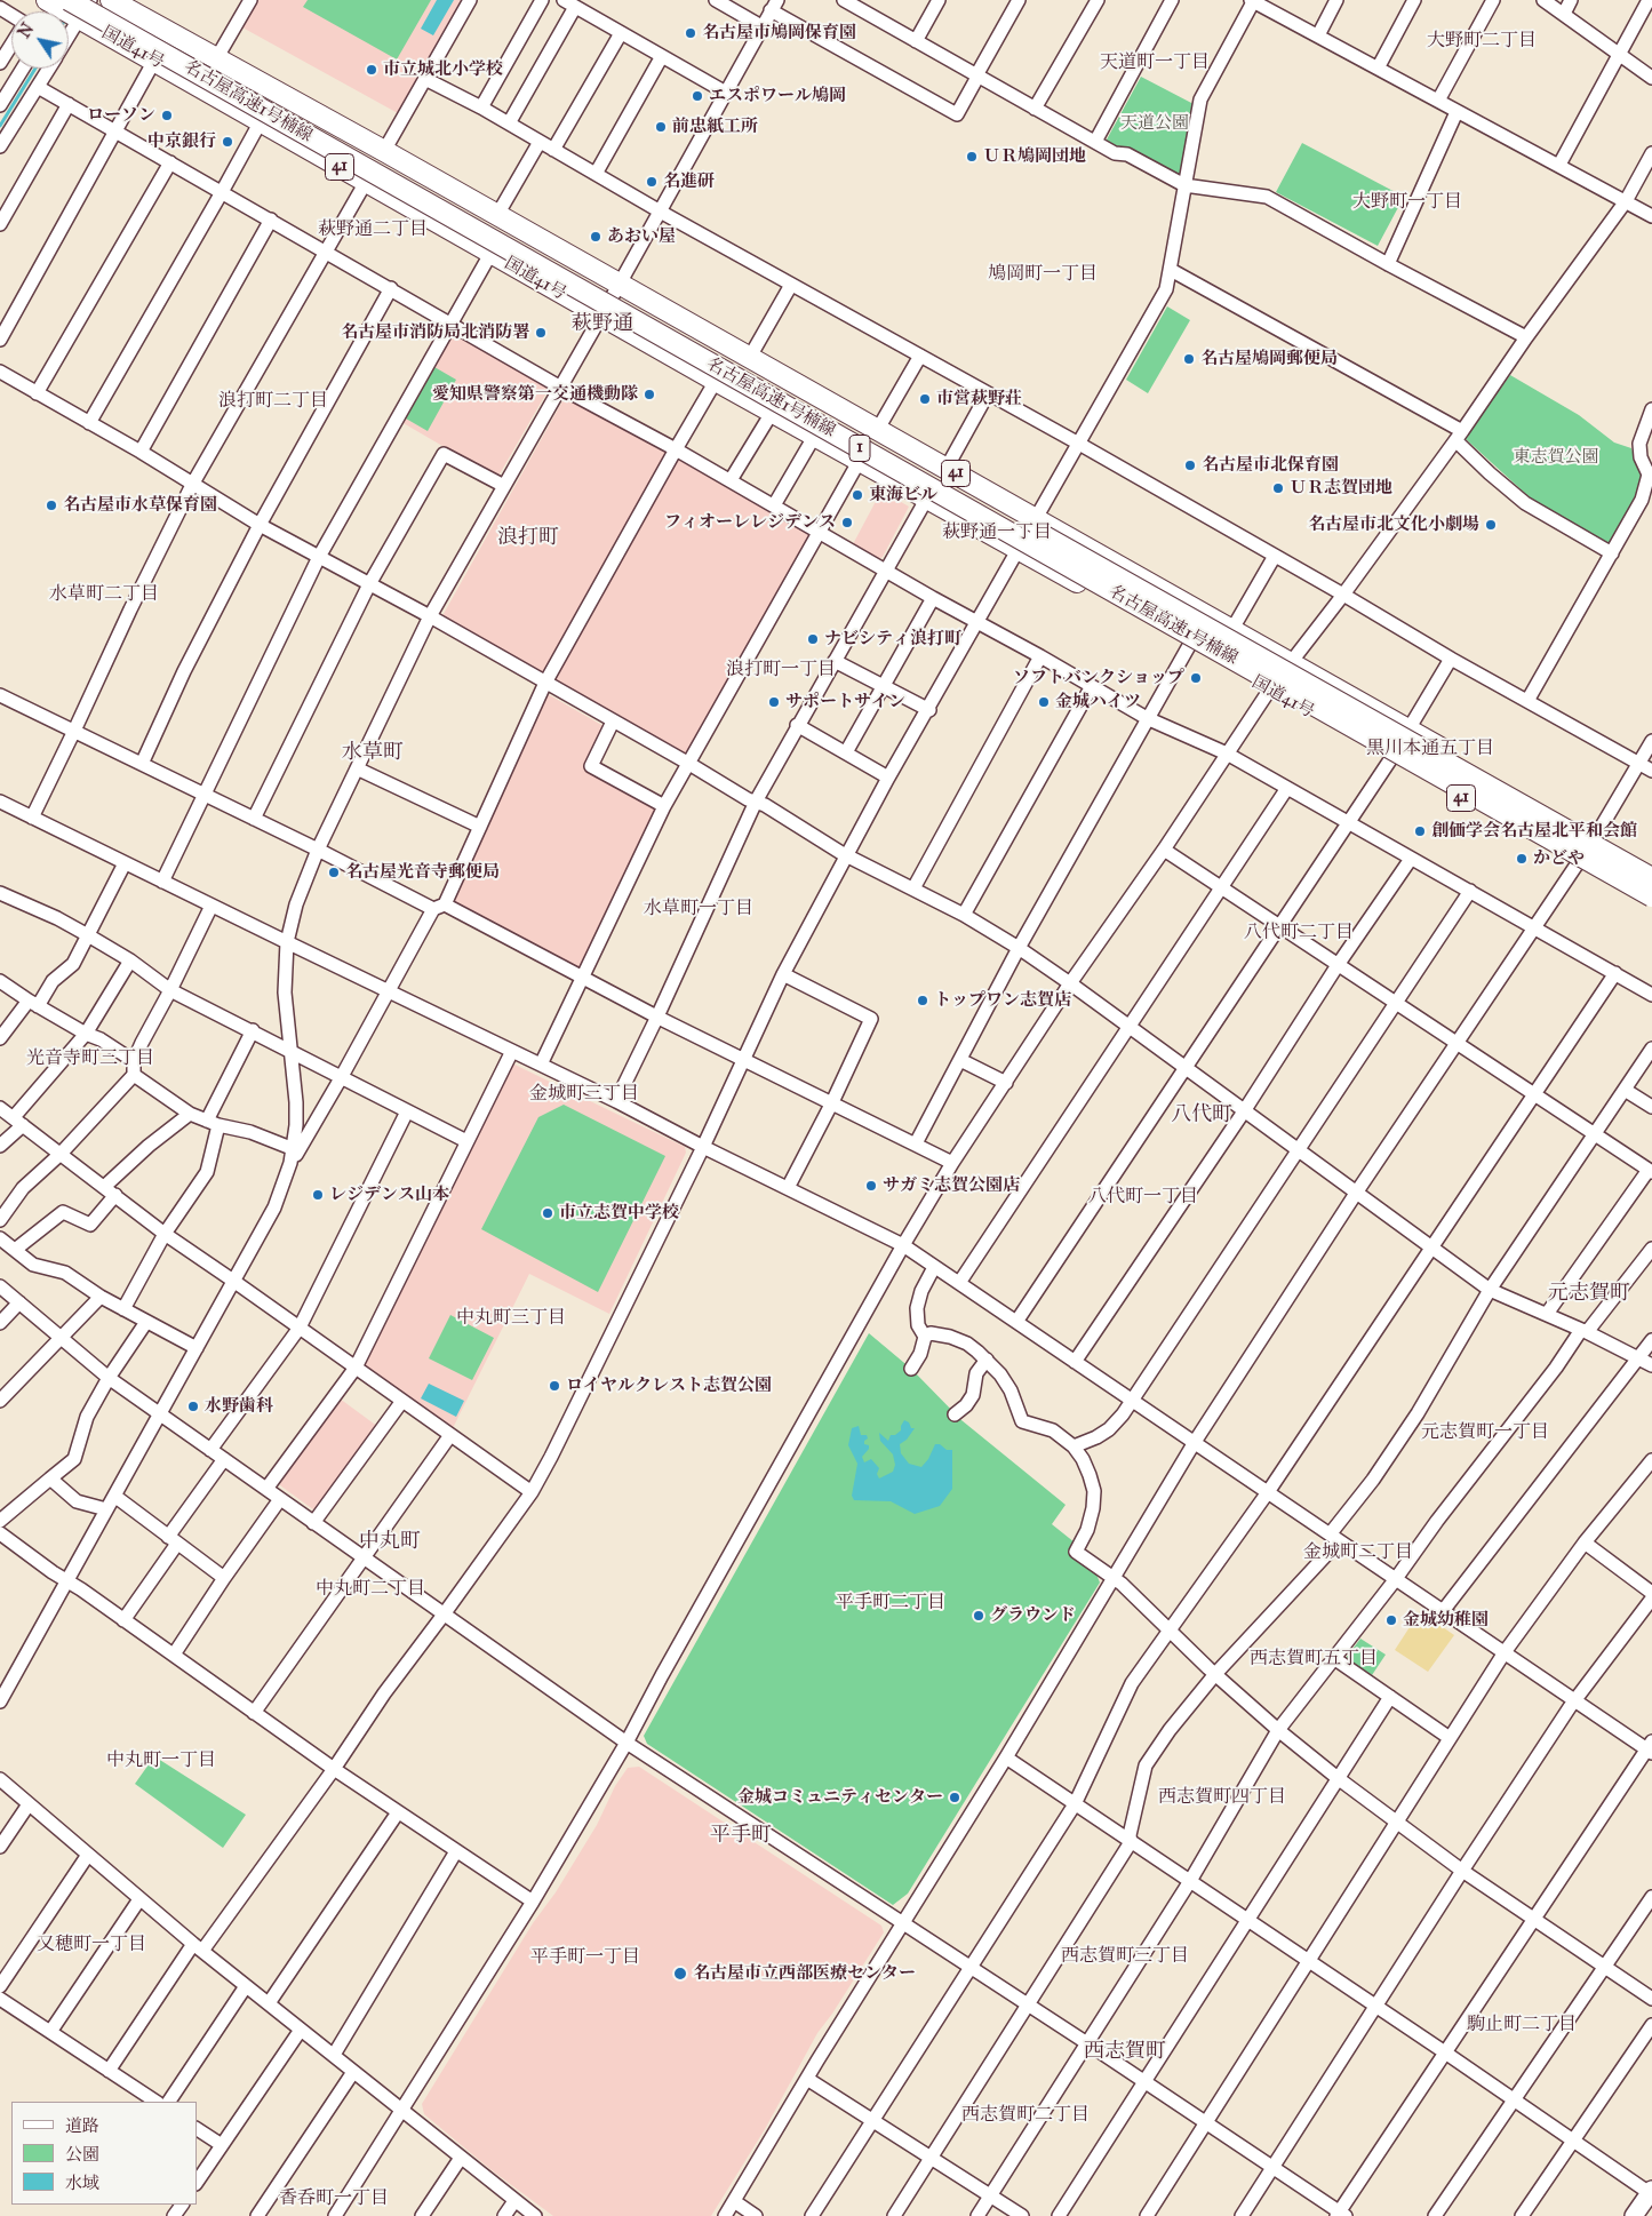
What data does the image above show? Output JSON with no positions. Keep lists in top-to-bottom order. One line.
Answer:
{"streets":{"highway":["国道41号","名古屋高速1号楠線","41","1"]},"crossings":[["国道41号","名古屋高速1号楠線"]],"districts":["大野町二丁目","天道町一丁目","大野町一丁目","萩野通二丁目","鳩岡町一丁目","萩野通","浪打町二丁目","萩野通一丁目","浪打町","水草町二丁目","浪打町一丁目","黒川本通五丁目","水草町","水草町一丁目","八代町二丁目","光音寺町三丁目","金城町三丁目","八代町","八代町一丁目","元志賀町","中丸町三丁目","元志賀町一丁目","中丸町","金城町二丁目","中丸町二丁目","平手町二丁目","西志賀町五丁目","中丸町一丁目","西志賀町四丁目","平手町","又穂町一丁目","西志賀町三丁目","平手町一丁目","駒止町二丁目","西志賀町","西志賀町二丁目","香呑町一丁目"],"parks":["天道公園","東志賀公園"],"places":["名古屋市鳩岡保育園","市立城北小学校","エスポワール鳩岡","ローソン","前忠紙工所","中京銀行","ＵＲ鳩岡団地","名進研","あおい屋","名古屋市消防局北消防署","名古屋鳩岡郵便局","愛知県警察第一交通機動隊","市営萩野荘","名古屋市北保育園","ＵＲ志賀団地","東海ビル","名古屋市水草保育園","フィオーレレジデンス","名古屋市北文化小劇場","ナビシティ浪打町","ソフトバンクショップ","サポートサイン","金城ハイツ","創価学会名古屋北平和会館","かどや","名古屋光音寺郵便局","トップワン志賀店","サガミ志賀公園店","レジデンス山本","市立志賀中学校","ロイヤルクレスト志賀公園","水野歯科","グラウンド","金城幼稚園","金城コミュニティセンター","名古屋市立西部医療センター"],"legend":["道路","公園","水域"],"north":"top left"}
